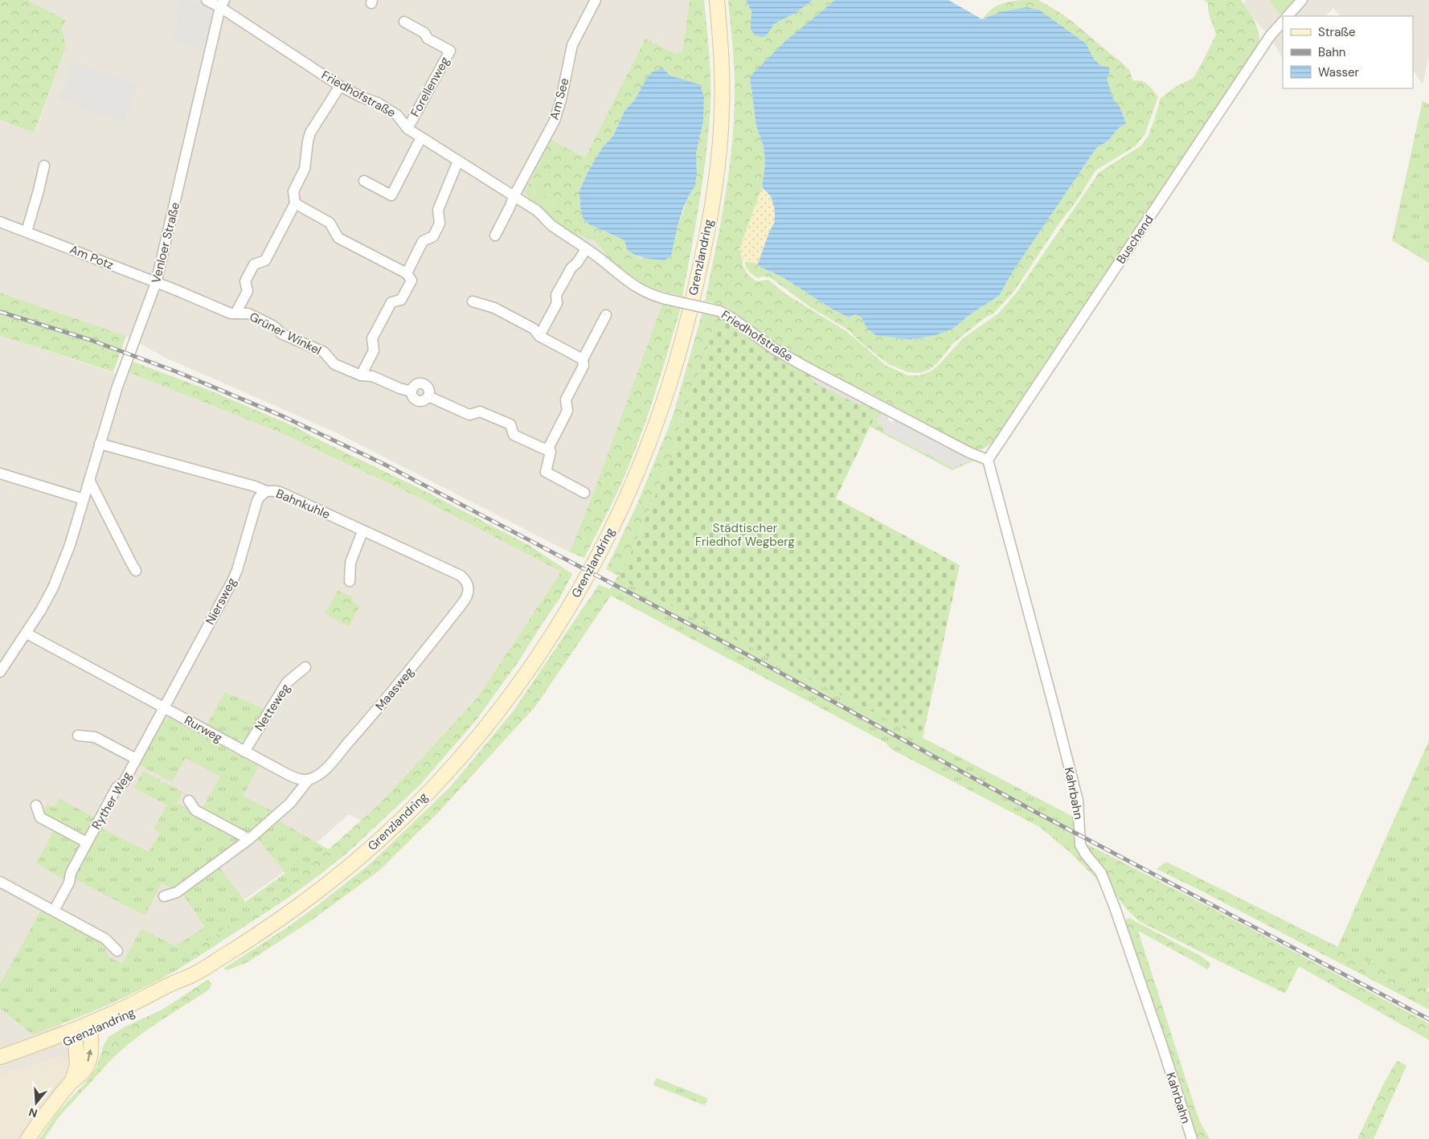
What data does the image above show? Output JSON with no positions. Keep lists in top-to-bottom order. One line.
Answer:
{"streets":{"main road":["Grenzlandring"],"street":["Forellenweg","Friedhofstraße","Am See","Buschend","Venloer Straße","Am Potz","Grüner Winkel","Bahnkuhle","Niersweg","Maasweg","Netteweg","Rurweg","Kahrbahn","Ryther Weg"]},"crossings":[["Forellenweg","Friedhofstraße"],["Friedhofstraße","Am See"],["Friedhofstraße","Buschend"],["Friedhofstraße","Venloer Straße"],["Friedhofstraße","Kahrbahn"],["Buschend","Kahrbahn"],["Venloer Straße","Am Potz"],["Venloer Straße","Grüner Winkel"],["Venloer Straße","Bahnkuhle"],["Venloer Straße","Rurweg"],["Am Potz","Grüner Winkel"],["Bahnkuhle","Niersweg"],["Bahnkuhle","Maasweg"],["Niersweg","Rurweg"],["Niersweg","Ryther Weg"],["Maasweg","Rurweg"],["Netteweg","Rurweg"],["Rurweg","Ryther Weg"]],"parks":["Städtischer Friedhof Wegberg"],"legend":["Straße","Bahn","Wasser"],"north":"bottom"}
